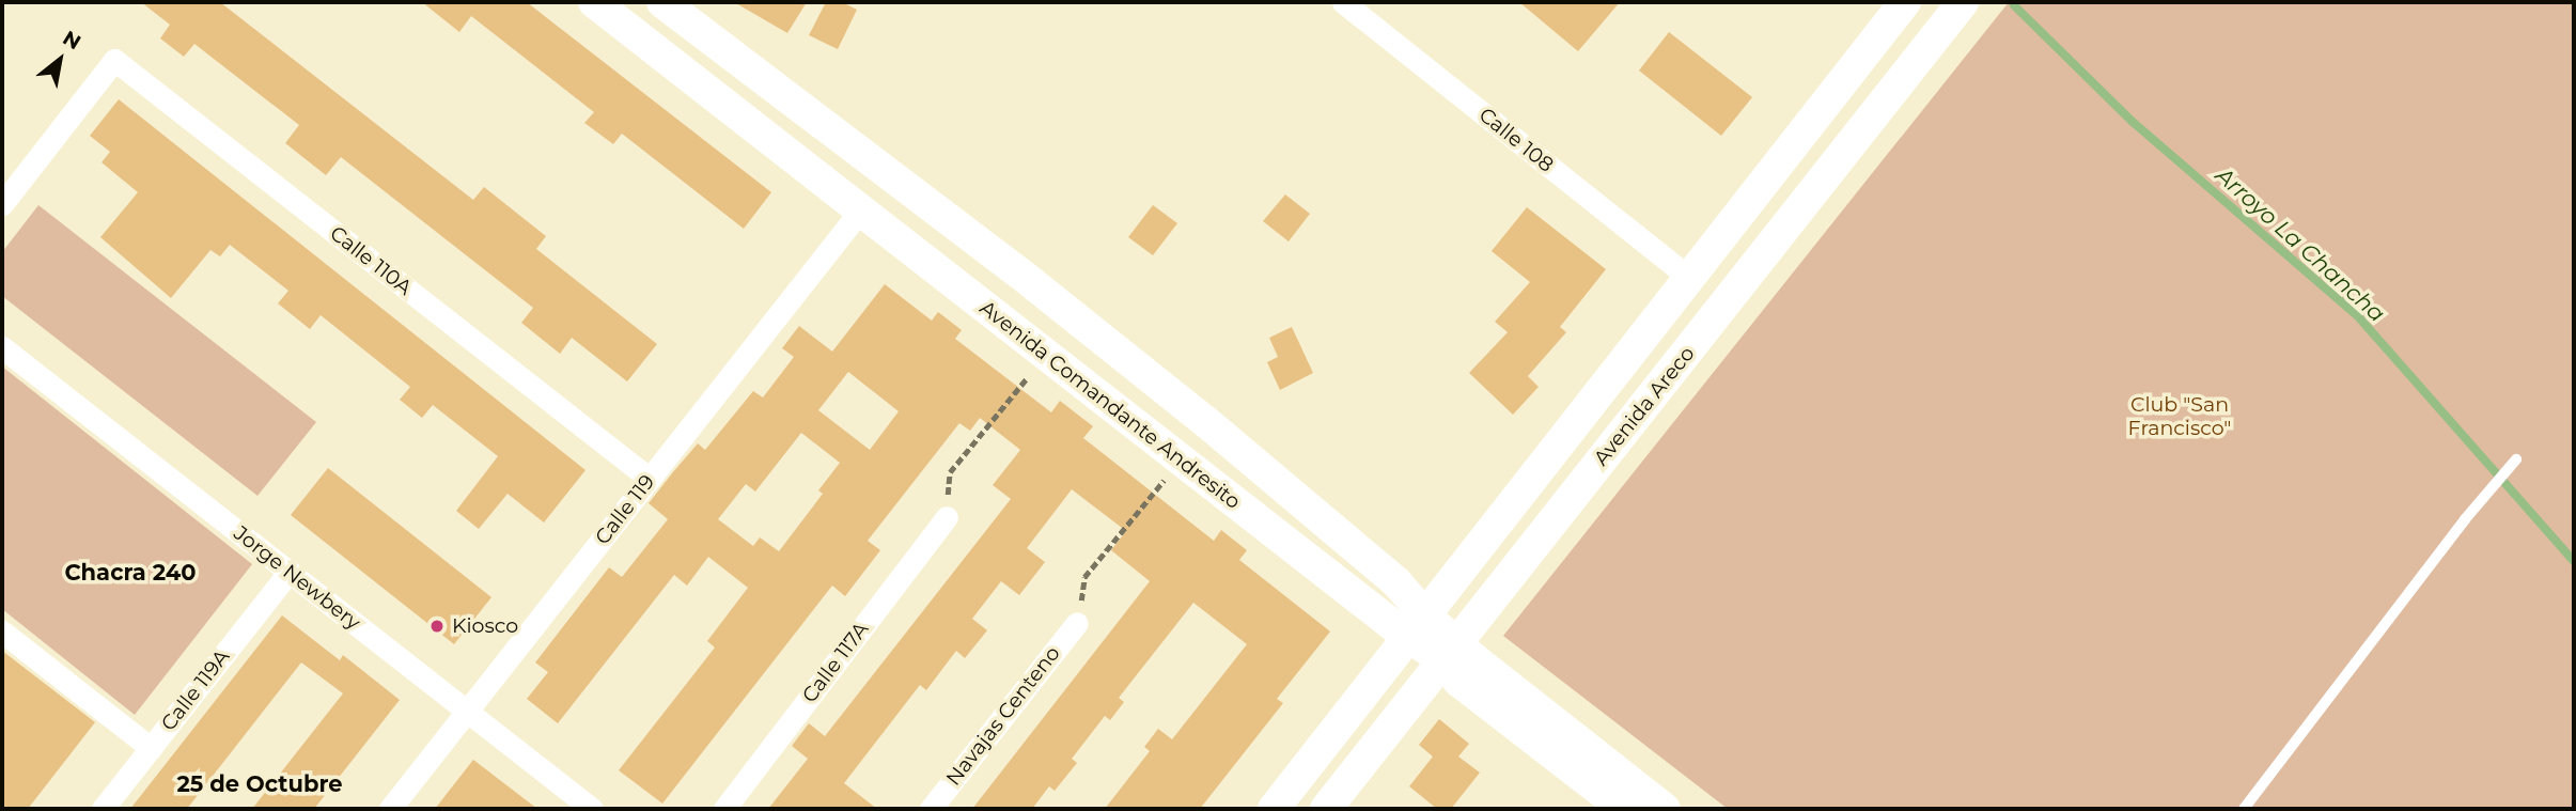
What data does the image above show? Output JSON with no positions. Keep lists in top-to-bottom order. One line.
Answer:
{"streets":{"main road":["Avenida Comandante Andresito","Avenida Areco"],"street":["Calle 108","Calle 110A","Calle 119","Jorge Newbery","Calle 117A","Calle 119A","Navajas Centeno"]},"crossings":[["Calle 108","Avenida Areco"],["Calle 110A","Calle 119"],["Avenida Comandante Andresito","Avenida Areco"],["Avenida Comandante Andresito","Calle 119"],["Calle 119","Jorge Newbery"],["Jorge Newbery","Calle 119A"]],"districts":["Chacra 240","25 de Octubre"],"water":["Arroyo La Chancha"],"parks":["Club \"San Francisco\""],"places":["Kiosco"],"north":"top right"}
